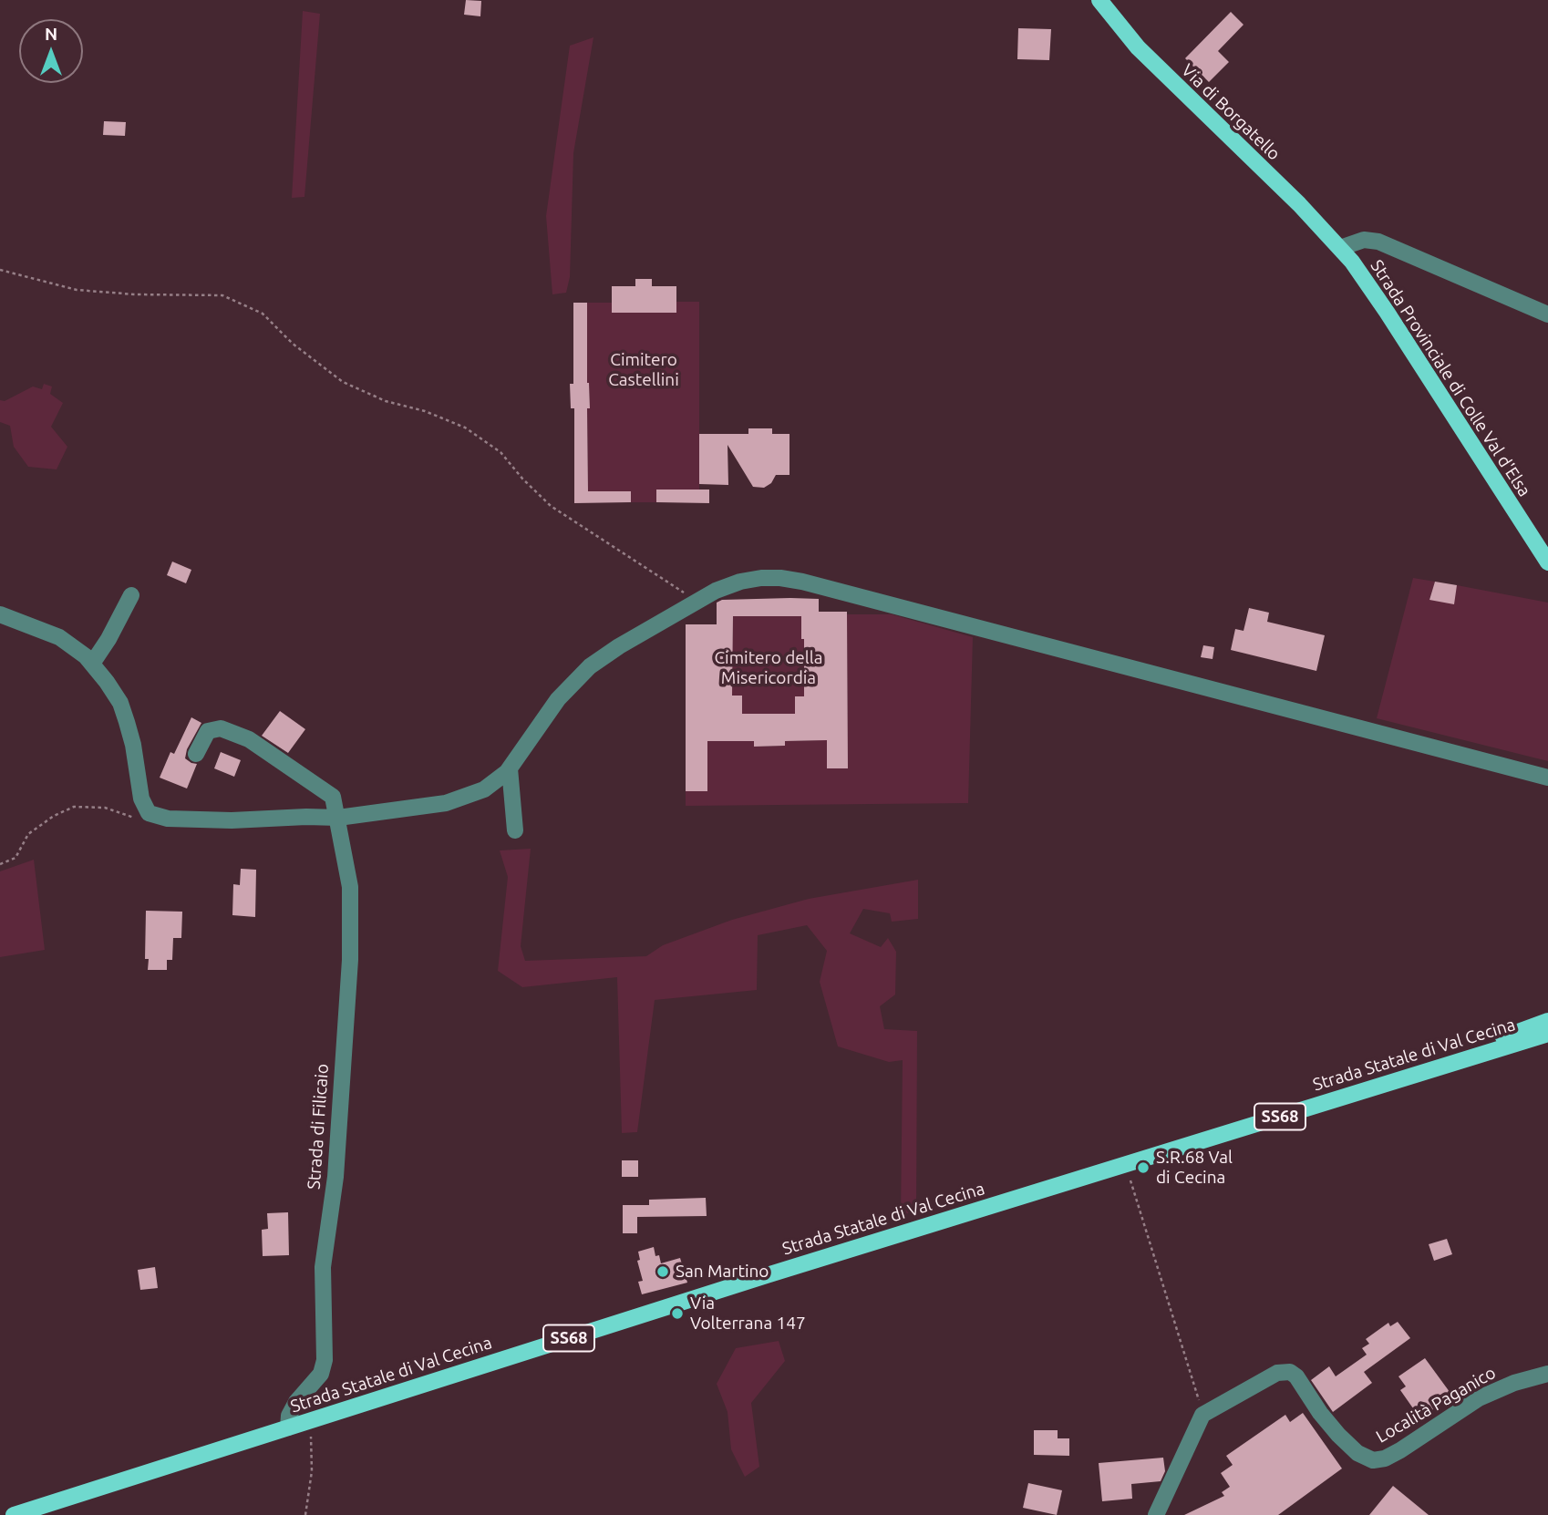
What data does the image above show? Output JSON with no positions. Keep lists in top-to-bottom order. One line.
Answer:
{"streets":{"main road":["Via di Borgatello","Strada Provinciale di Colle Val d'Elsa","Strada Statale di Val Cecina","SS68"],"street":["Strada di Filicaio","Località Paganico"]},"crossings":[["Via di Borgatello","Strada Provinciale di Colle Val d'Elsa"],["Strada Statale di Val Cecina","Strada di Filicaio"]],"parks":["Cimitero Castellini","Cimitero della Misericordia"],"places":["S.R.68 Val di Cecina","San Martino","Via Volterrana 147"],"north":"top"}
